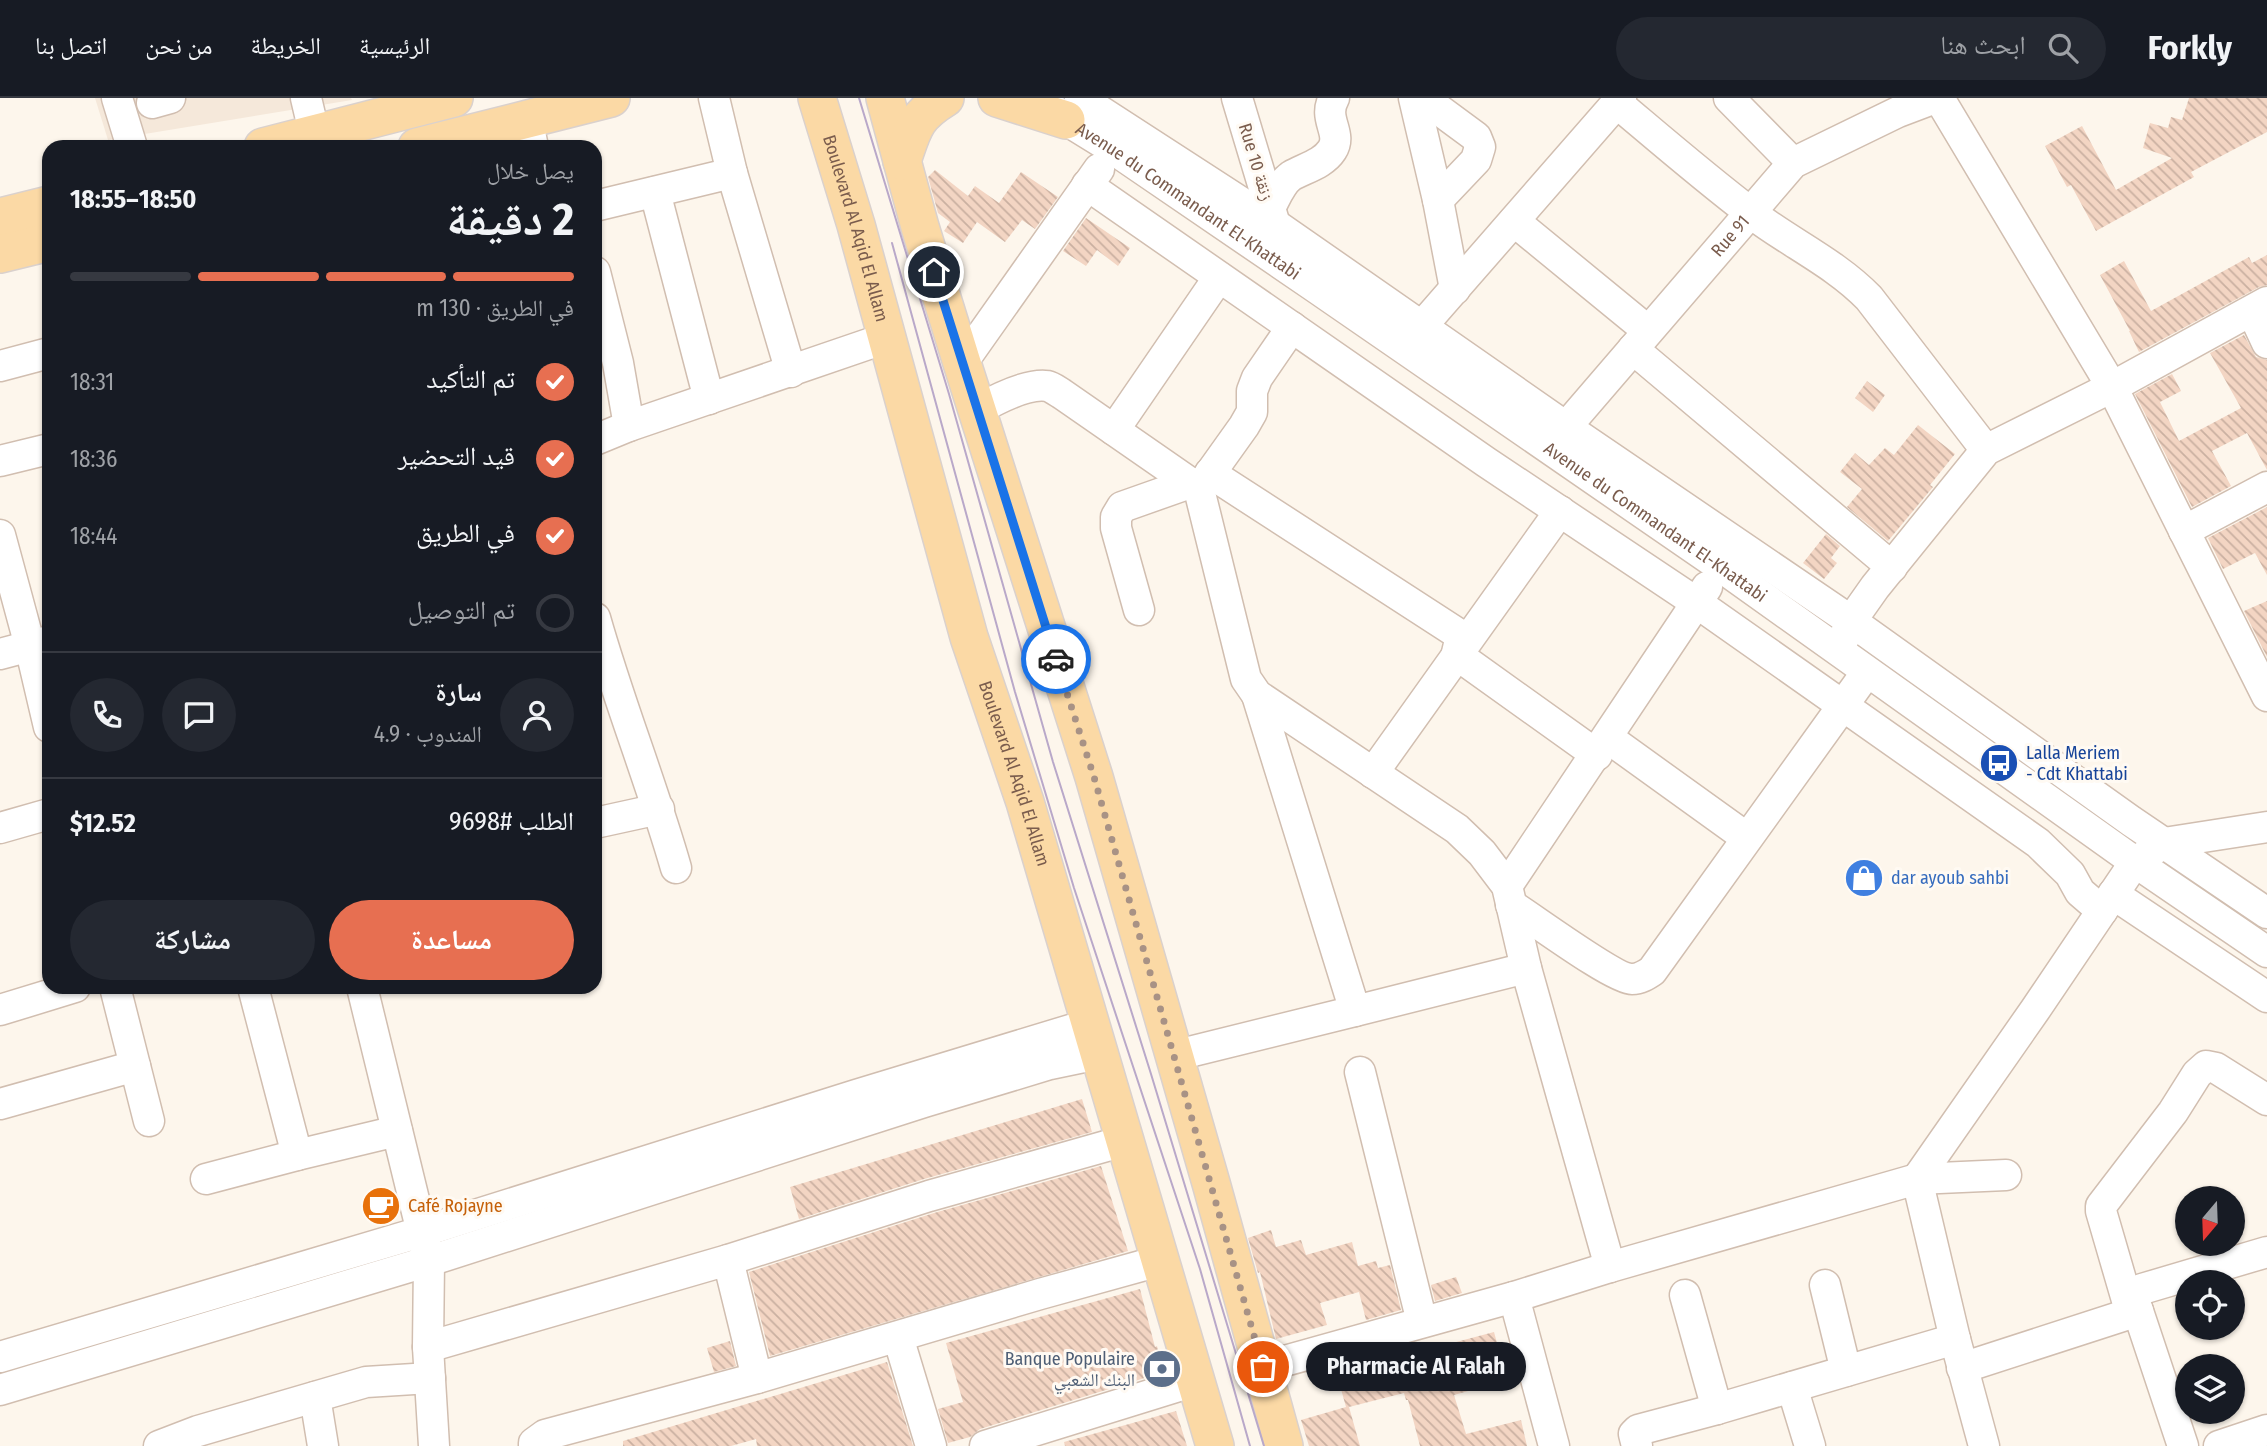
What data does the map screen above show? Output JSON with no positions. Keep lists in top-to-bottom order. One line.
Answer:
{"streets":{"main road":["Boulevard Al Aqid El Allam"],"street":["Rue 10 زنقة","Avenue du Commandant El-Khattabi","Rue 91"]},"crossings":[["Rue 10 زنقة","Avenue du Commandant El-Khattabi"],["Avenue du Commandant El-Khattabi","Rue 91"]],"places":{"bus stop":["Lalla Meriem - Cdt Khattabi"],"shop":["dar ayoub sahbi"],"cafe":["Café Rojayne"],"other":["Pharmacie Al Falah"],"bank":["Banque Populaire البنك الشعبي"]},"north":"bottom","page":{"header":"Forkly","search":"ابحث هنا","nav":["الرئيسية","الخريطة","من نحن","اتصل بنا"],"heading":["2 دقيقة","يصل خلال","18:50–18:55"],"panel":["سارة","المندوب · 4.9","الطلب #9698","$12.52"],"bar":"في الطريق · 130 m","list":[["تم التأكيد","18:31"],["قيد التحضير","18:36"],["في الطريق","18:44"],"تم التوصيل"],"buttons":["مساعدة","مشاركة"],"bubble":"Pharmacie Al Falah"}}
